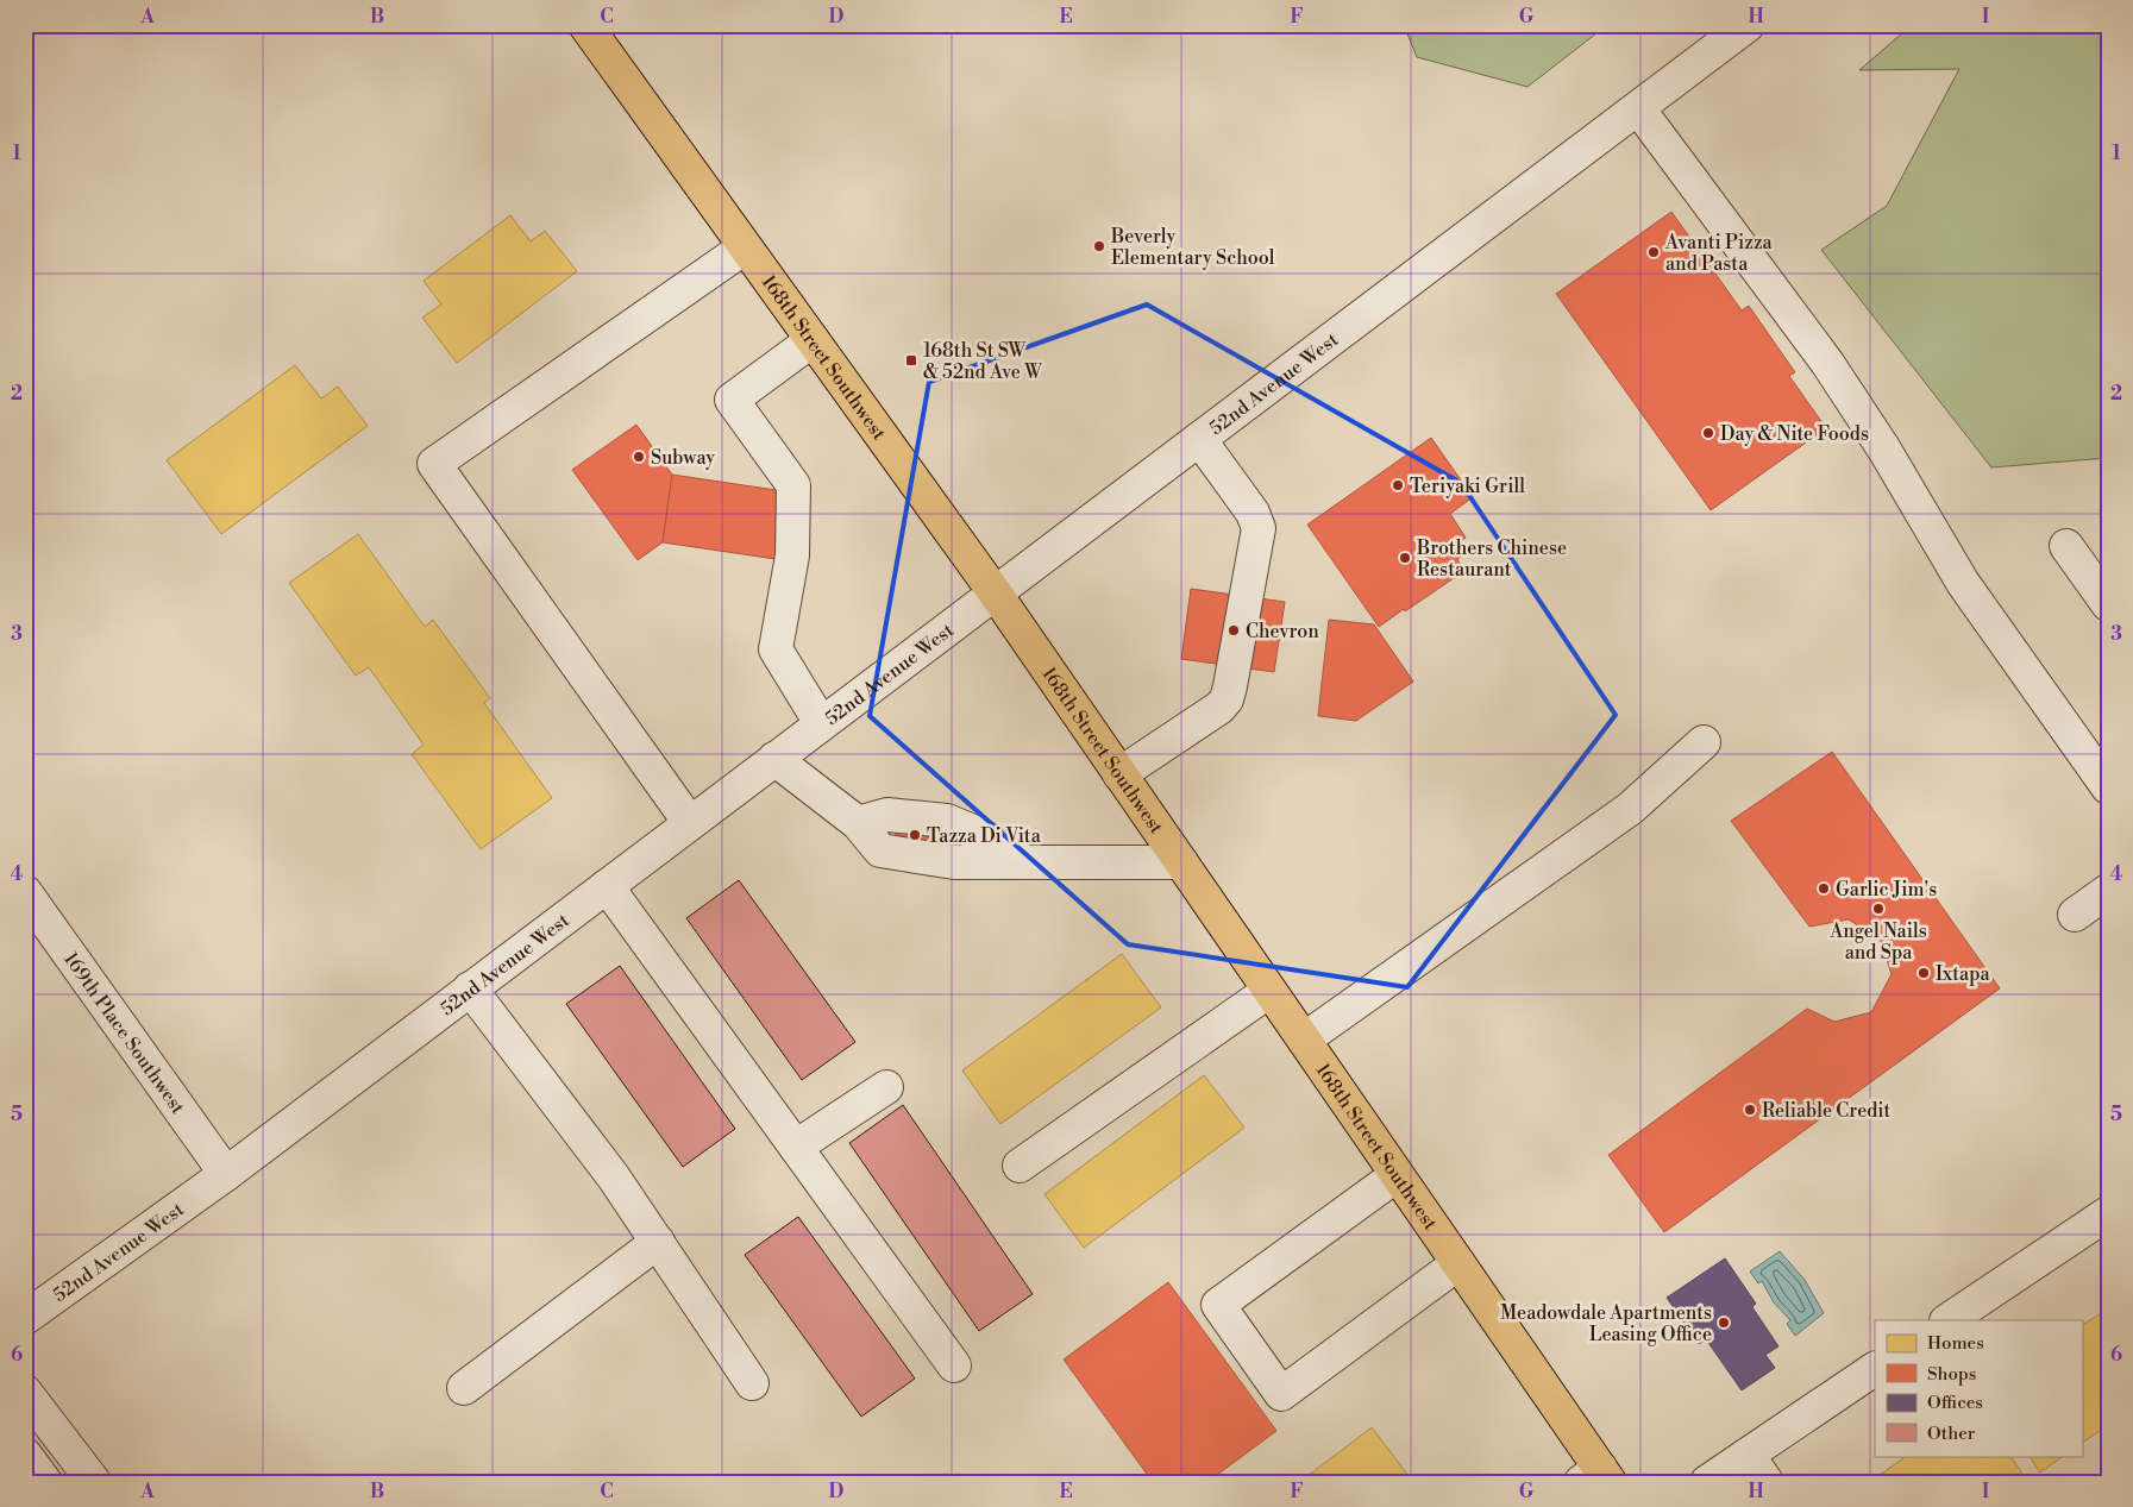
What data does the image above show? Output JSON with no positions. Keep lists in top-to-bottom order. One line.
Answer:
{"streets":{"main road":["168th Street Southwest"],"street":["52nd Avenue West","169th Place Southwest"]},"crossings":[["168th Street Southwest","52nd Avenue West"],["52nd Avenue West","169th Place Southwest"]],"places":{"other":["Beverly Elementary School","Avanti Pizza and Pasta","Day & Nite Foods","Subway","Teriyaki Grill","Brothers Chinese Restaurant","Chevron","Tazza Di Vita","Garlic Jim's","Angel Nails and Spa","Ixtapa","Reliable Credit","Meadowdale Apartments Leasing Office"],"transit":["168th St SW & 52nd Ave W"]},"legend":["Homes","Shops","Offices","Other"],"grid":{"columns":["A","B","C","D","E","F","G","H","I"],"rows":["1","2","3","4","5","6"]}}
